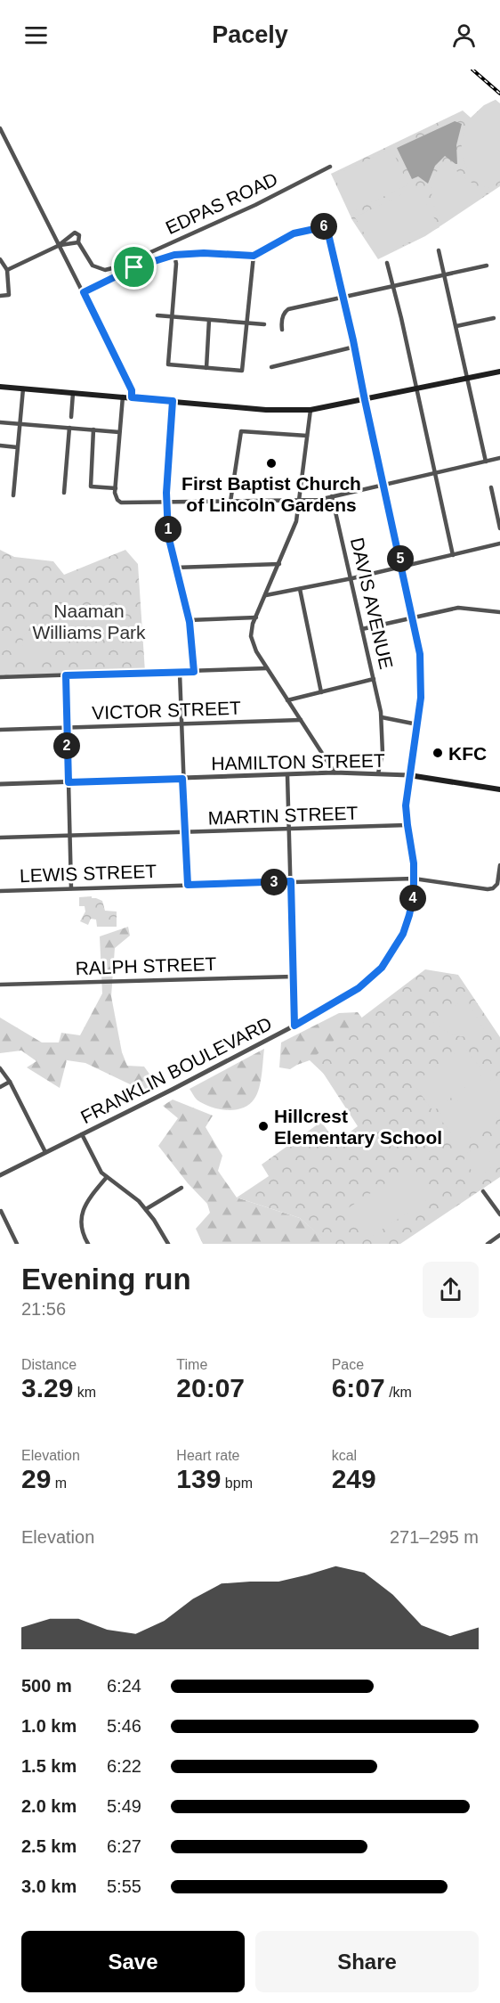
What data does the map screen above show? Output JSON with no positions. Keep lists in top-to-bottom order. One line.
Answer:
{"streets":{"main road":["HAMILTON STREET","FRANKLIN BOULEVARD"],"street":["EDPAS ROAD","DAVIS AVENUE","VICTOR STREET","MARTIN STREET","LEWIS STREET","RALPH STREET"]},"crossings":[["DAVIS AVENUE","HAMILTON STREET"],["HAMILTON STREET","FRANKLIN BOULEVARD"],["MARTIN STREET","FRANKLIN BOULEVARD"],["LEWIS STREET","FRANKLIN BOULEVARD"]],"parks":["Naaman Williams Park"],"places":["First Baptist Church of Lincoln Gardens","KFC","Hillcrest Elementary School"],"page":{"header":"Pacely","pins":["6","1","5","2","3","4"],"heading":["Evening run","21:56"],"stats":[["Distance","3.29 km"],["Time","20:07"],["Pace","6:07 /km"],["Elevation","29 m"],["Heart rate","139 bpm"],["kcal","249"]],"chart":["Elevation","271–295 m"],"list":[{"name":"500 m","note":"6:24"},{"name":"1.0 km","note":"5:46"},{"name":"1.5 km","note":"6:22"},{"name":"2.0 km","note":"5:49"},{"name":"2.5 km","note":"6:27"},{"name":"3.0 km","note":"5:55"}],"buttons":["Save","Share"]}}
